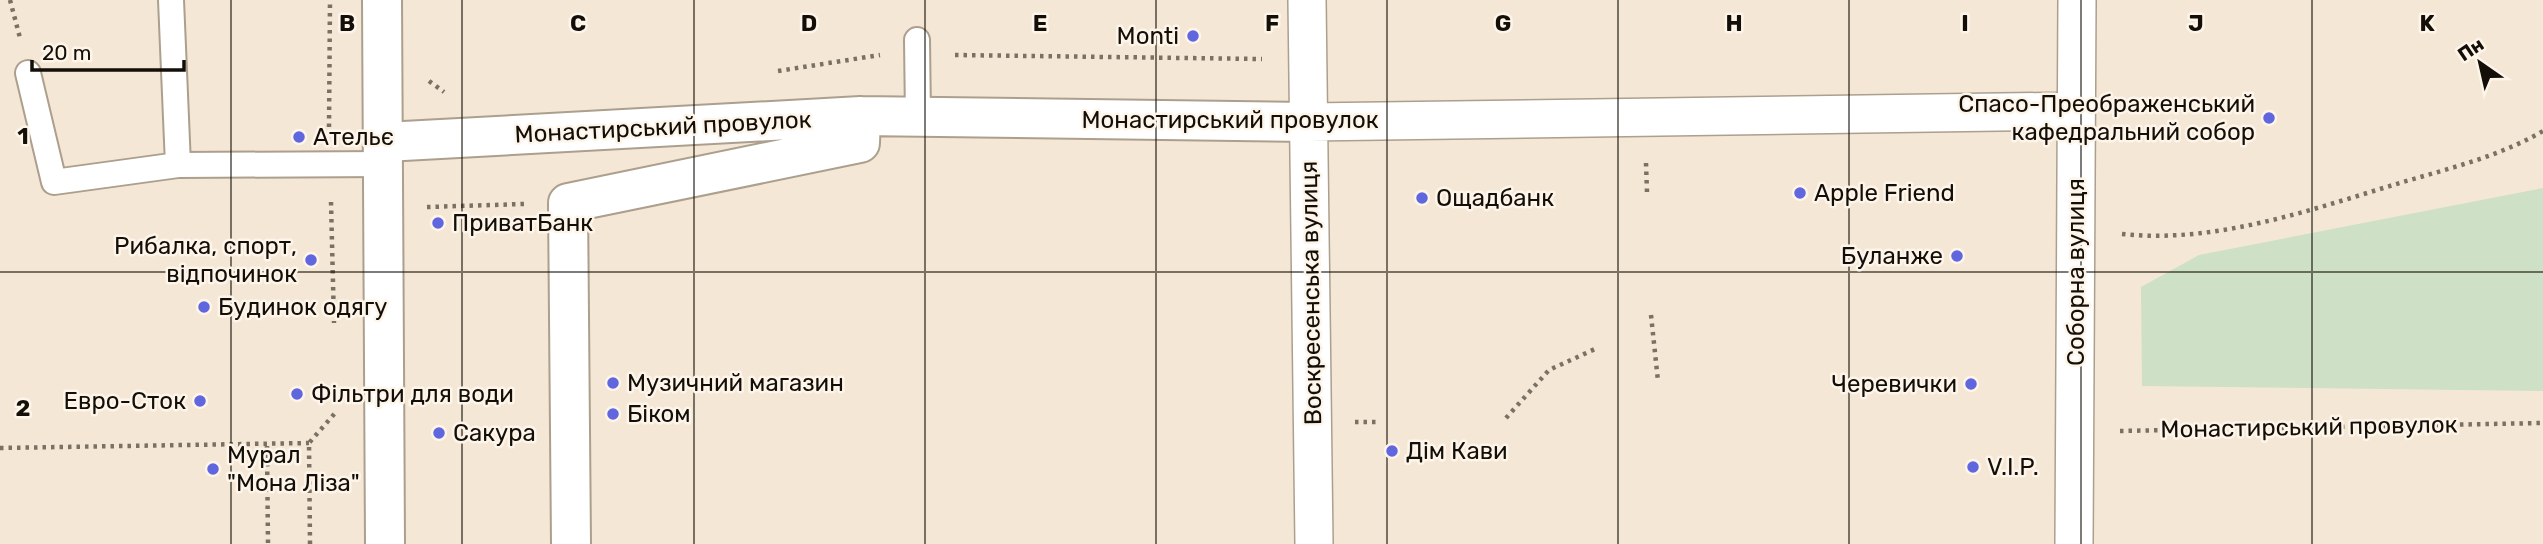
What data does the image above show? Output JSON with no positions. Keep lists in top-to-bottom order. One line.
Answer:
{"streets":{"street":["Монастирський провулок","Соборна вулиця","Воскресенська вулиця"]},"crossings":[["Монастирський провулок","Соборна вулиця"],["Монастирський провулок","Воскресенська вулиця"]],"places":["Monti","Спасо-Преображенський кафедральний собор","Ательє","Apple Friend","Ощадбанк","ПриватБанк","Буланже","Рибалка, спорт, відпочинок","Будинок одягу","Музичний магазин","Черевички","Фільтри для води","Евро-Сток","Біком","Сакура","Дім Кави","V.I.P.","Мурал \"Мона Ліза\""],"scale_bar":"20 m","north":"top left","grid":{"columns":["B","C","D","E","F","G","H","I","J","K"],"rows":["1","2"]}}
